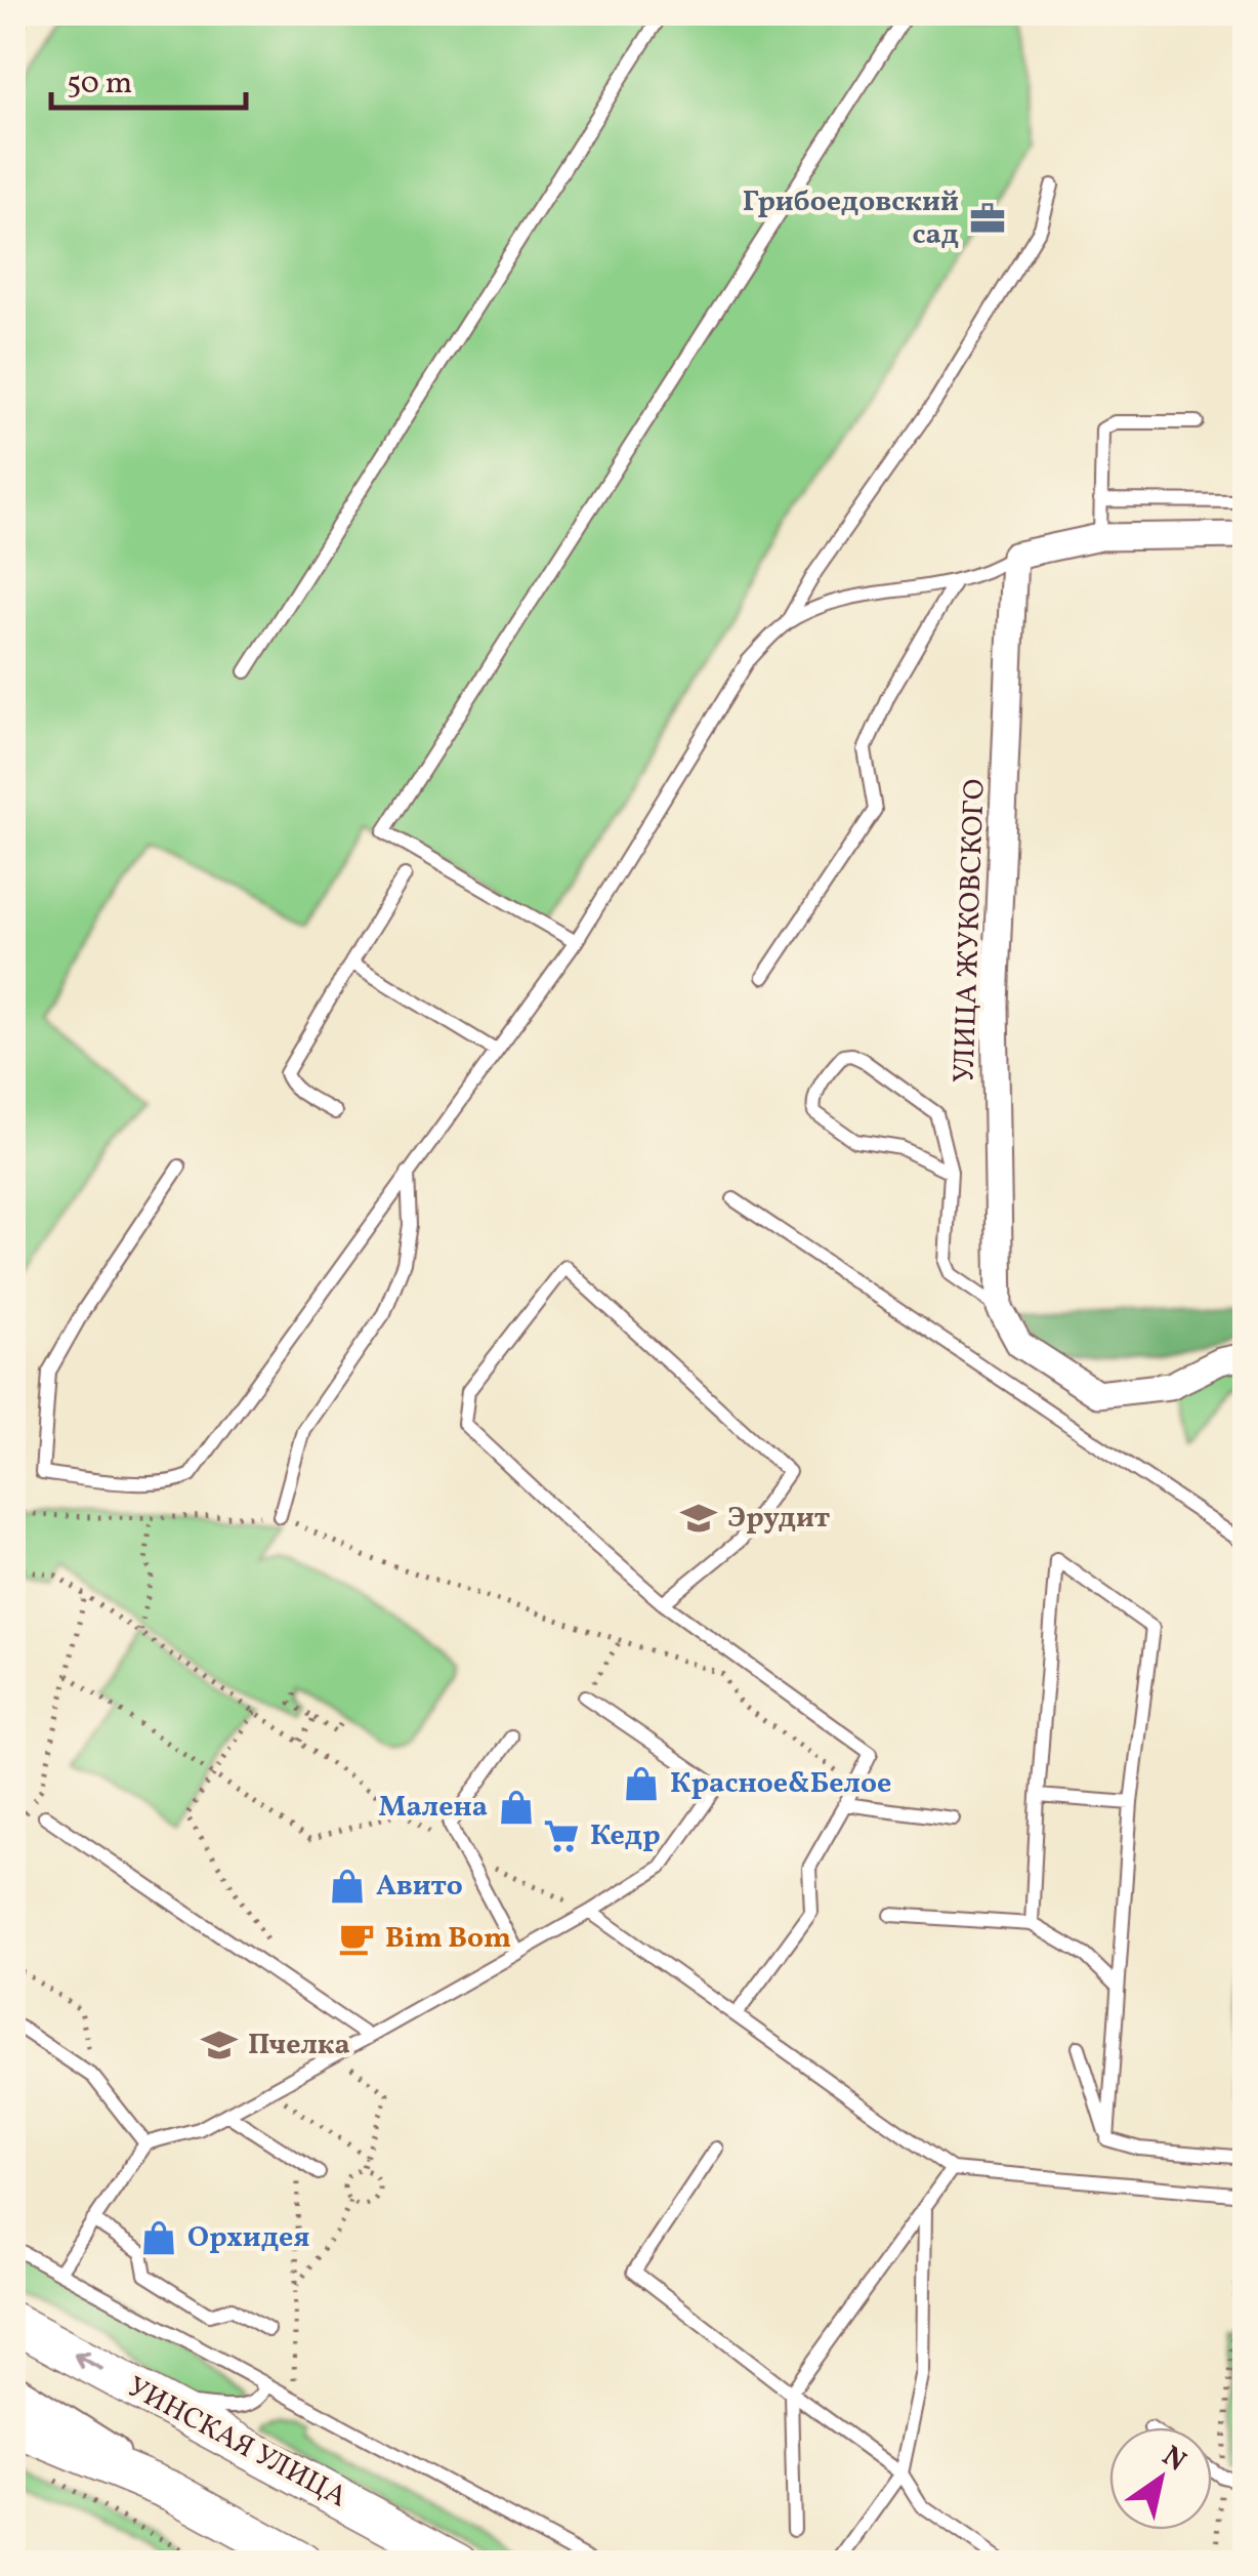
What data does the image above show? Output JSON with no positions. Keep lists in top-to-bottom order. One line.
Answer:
{"streets":{"main road":["УИНСКАЯ УЛИЦА"],"street":["УЛИЦА ЖУКОВСКОГО"]},"places":{"office":["Грибоедовский сад"],"school or university":["Эрудит","Пчелка"],"shop":["Красное&Белое","Малена","Авито","Орхидея"],"supermarket":["Кедр"],"cafe":["Bim Bom"]},"scale_bar":"50 m","north":"top right"}
